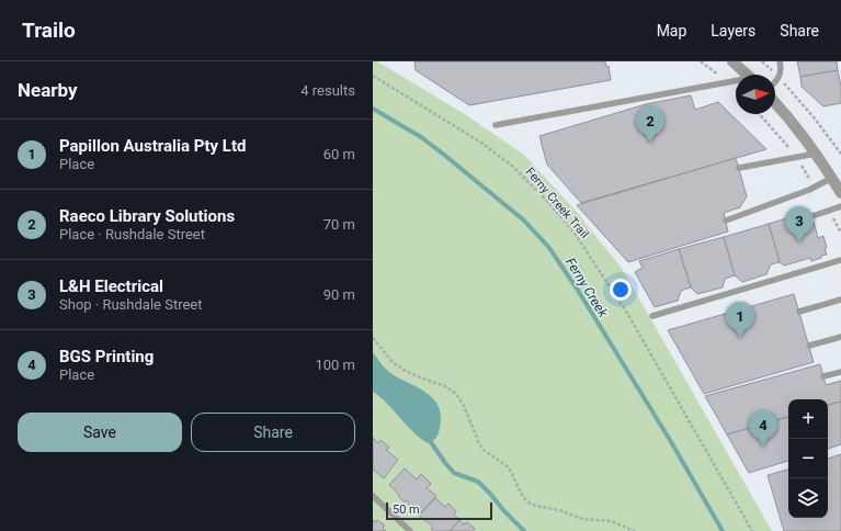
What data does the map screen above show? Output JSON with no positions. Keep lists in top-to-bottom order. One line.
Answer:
{"streets":{"path":["Ferny Creek Trail"]},"water":["Ferny Creek"],"scale_bar":"50 m","north":"right","page":{"header":"Trailo","nav":["Map","Layers","Share"],"heading":["Nearby","4 results"],"pins":["2","3","1","4"],"list":[{"mark":"1","name":"Papillon Australia Pty Ltd","note":"Place","value":"60 m"},{"mark":"2","name":"Raeco Library Solutions","note":"Place · Rushdale Street","value":"70 m"},{"mark":"3","name":"L&H Electrical","note":"Shop · Rushdale Street","value":"90 m"},{"mark":"4","name":"BGS Printing","note":"Place","value":"100 m"}],"buttons":["Save","Share"],"map_buttons":["+","−"],"scale":"50 m"}}
